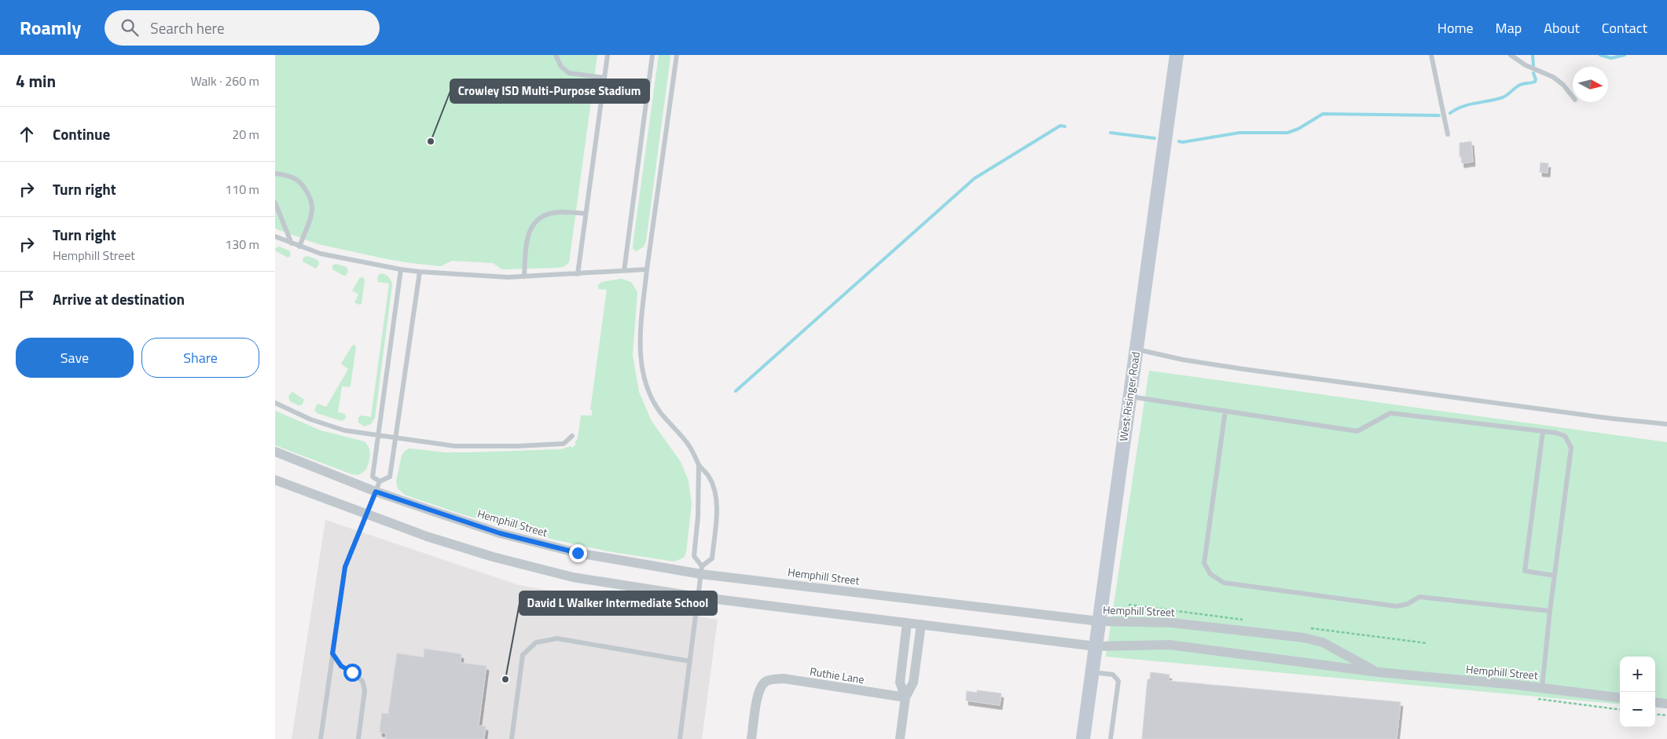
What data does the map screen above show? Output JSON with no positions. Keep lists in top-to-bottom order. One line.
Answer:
{"streets":{"street":["West Risinger Road","Hemphill Street","Ruthie Lane"]},"crossings":[["West Risinger Road","Hemphill Street"]],"places":["Crowley ISD Multi-Purpose Stadium","David L Walker Intermediate School"],"north":"right","page":{"header":"Roamly","search":"Search here","nav":["Home","Map","About","Contact"],"heading":["4 min","Walk · 260 m"],"list":[["Continue","20 m"],["Turn right","110 m"],["Turn right","Hemphill Street","130 m"],"Arrive at destination"],"buttons":["Save","Share"],"map_buttons":["+","−"]}}
